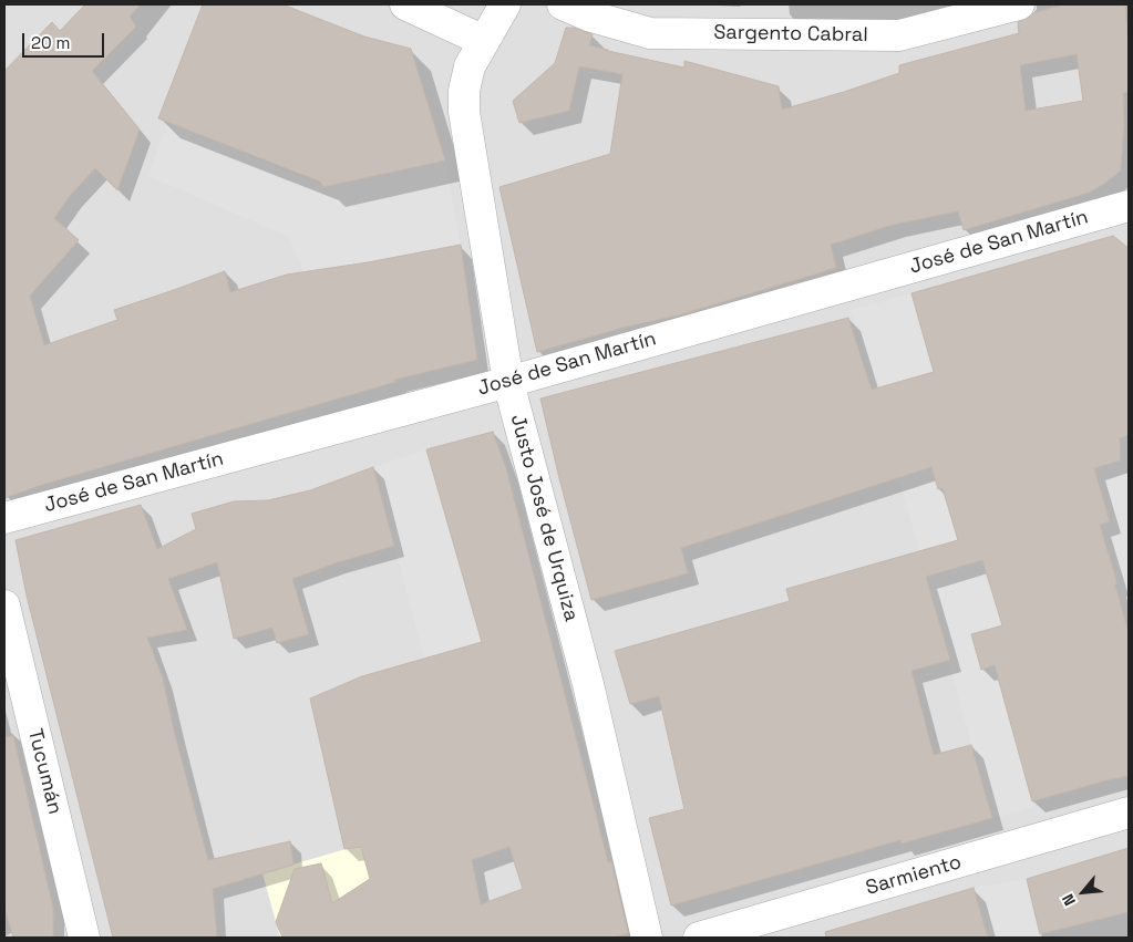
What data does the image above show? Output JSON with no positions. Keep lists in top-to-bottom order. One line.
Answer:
{"streets":{"street":["Sargento Cabral","José de San Martín","Justo José de Urquiza","Tucumán","Sarmiento"]},"crossings":[["José de San Martín","Justo José de Urquiza"]],"scale_bar":"20 m","north":"bottom left"}
